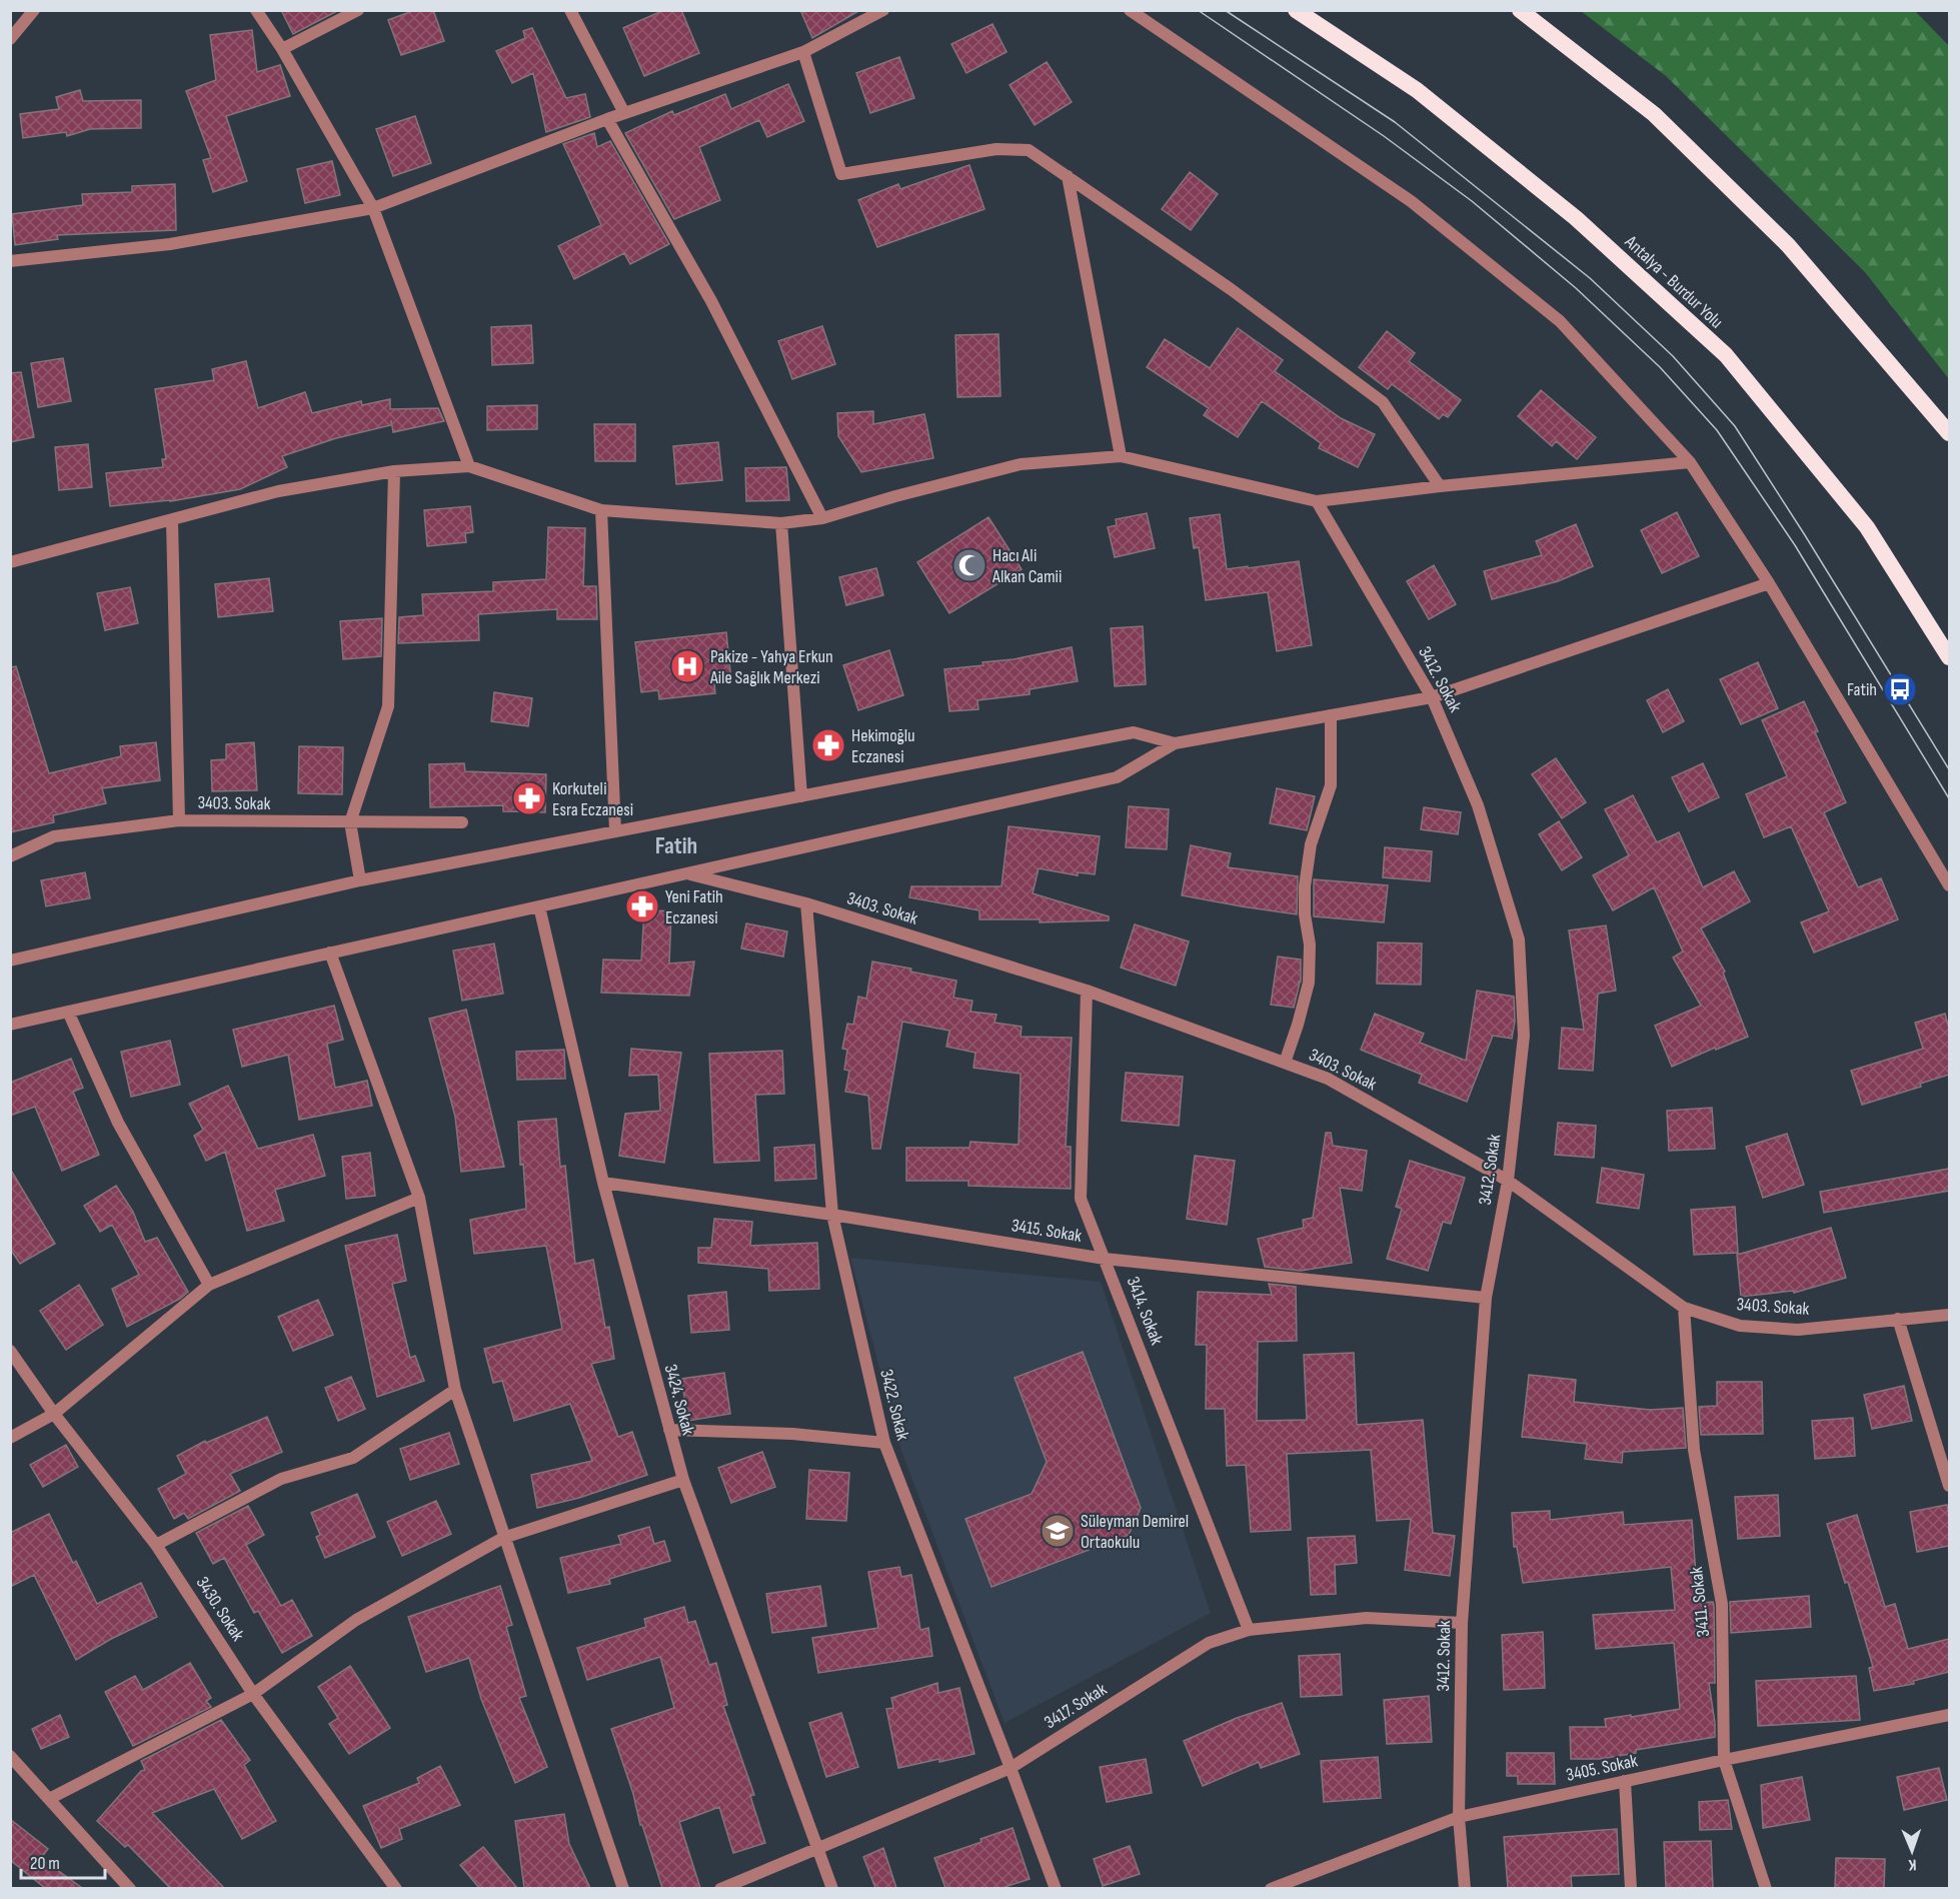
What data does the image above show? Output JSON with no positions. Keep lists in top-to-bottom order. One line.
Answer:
{"streets":{"highway":["Antalya - Burdur Yolu"],"street":["3412. Sokak","3403. Sokak","3415. Sokak","3414. Sokak","3424. Sokak","3422. Sokak","3411. Sokak","3430. Sokak","3417. Sokak","3405. Sokak"]},"crossings":[["3412. Sokak","3403. Sokak"],["3412. Sokak","3415. Sokak"],["3412. Sokak","3417. Sokak"],["3412. Sokak","3405. Sokak"],["3403. Sokak","3414. Sokak"],["3403. Sokak","3422. Sokak"],["3403. Sokak","3411. Sokak"],["3415. Sokak","3414. Sokak"],["3415. Sokak","3424. Sokak"],["3415. Sokak","3422. Sokak"],["3414. Sokak","3417. Sokak"],["3424. Sokak","3417. Sokak"],["3422. Sokak","3417. Sokak"],["3411. Sokak","3405. Sokak"]],"districts":["Fatih"],"places":{"mosque":["Hacı Ali Alkan Camii"],"hospital":["Pakize - Yahya Erkun Aile Sağlık Merkezi"],"bus stop":["Fatih"],"pharmacy":["Hekimoğlu Eczanesi","Korkuteli Esra Eczanesi","Yeni Fatih Eczanesi"],"school or university":["Süleyman Demirel Ortaokulu"]},"scale_bar":"20 m","north":"bottom"}
